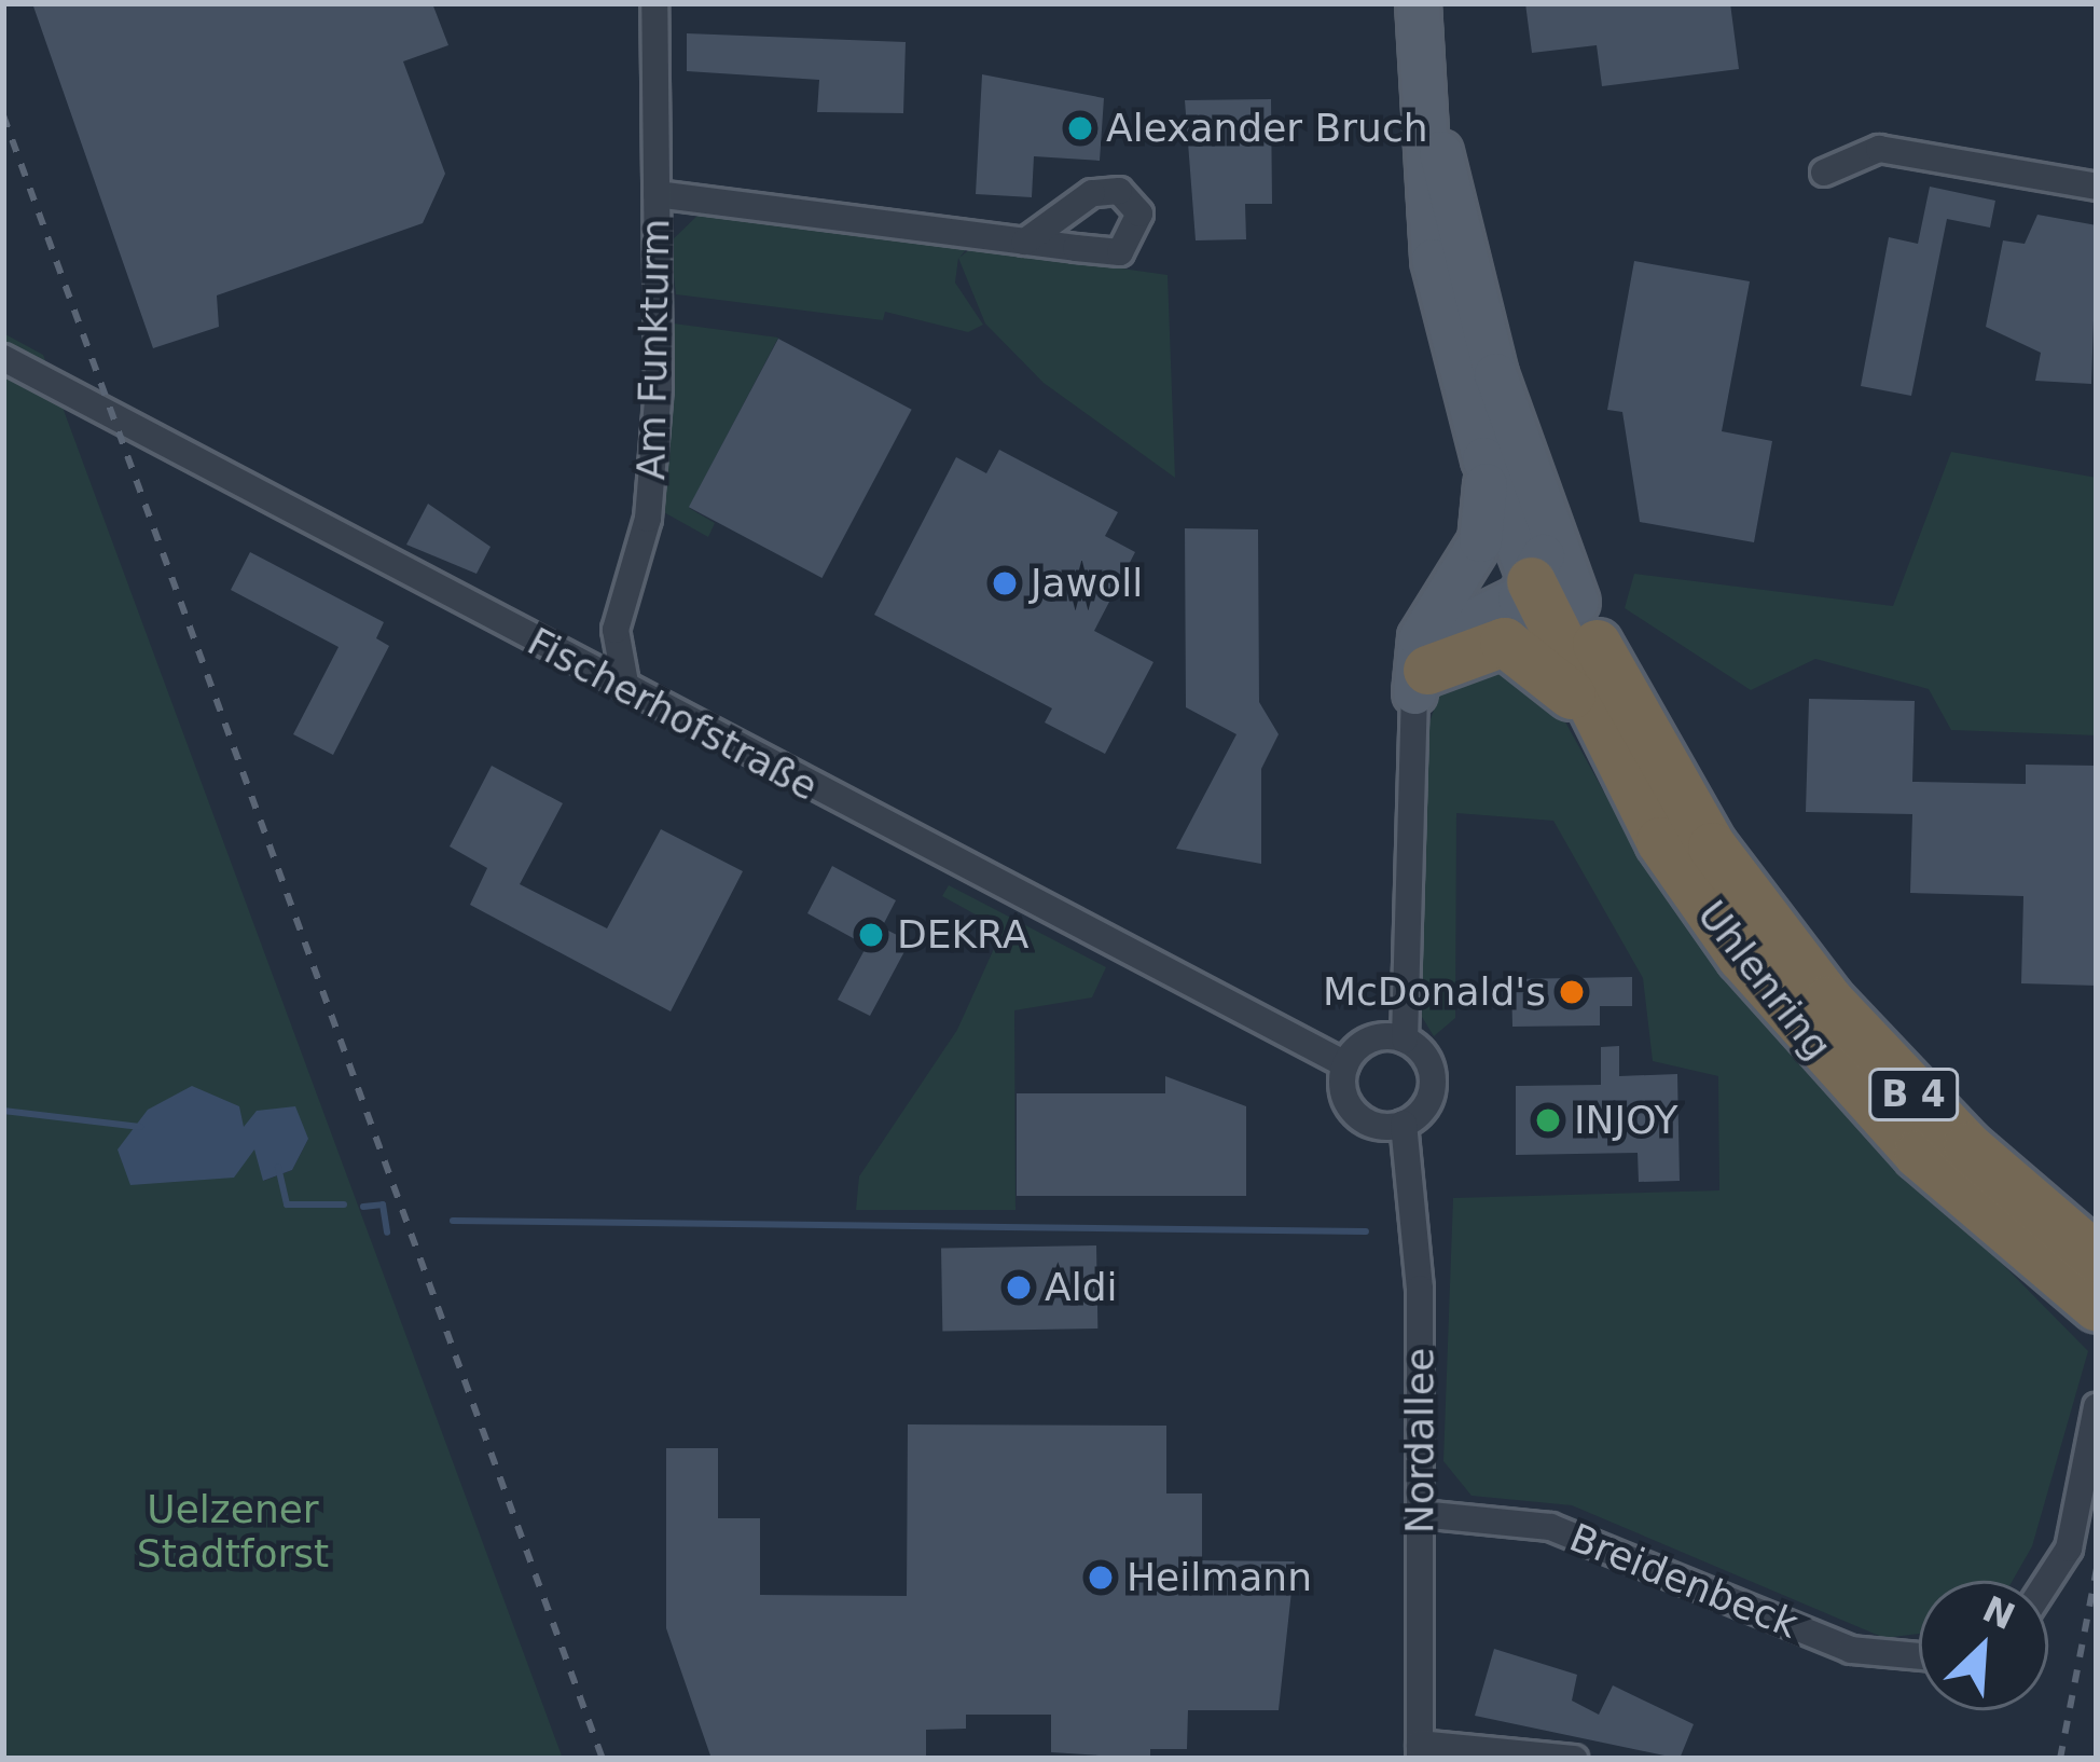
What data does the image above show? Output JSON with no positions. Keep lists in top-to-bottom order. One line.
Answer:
{"streets":{"highway":["Uhlenring","B 4"],"street":["Am Funkturm","Fischerhofstraße","Nordallee","Breidenbeck"]},"crossings":[["Am Funkturm","Fischerhofstraße"],["Fischerhofstraße","Nordallee"],["Uhlenring","B 4"],["Nordallee","Breidenbeck"]],"parks":["Uelzener Stadtforst"],"places":["Alexander Bruch","Jawoll","DEKRA","McDonald's","INJOY","Aldi","Heilmann"],"north":"top right"}
